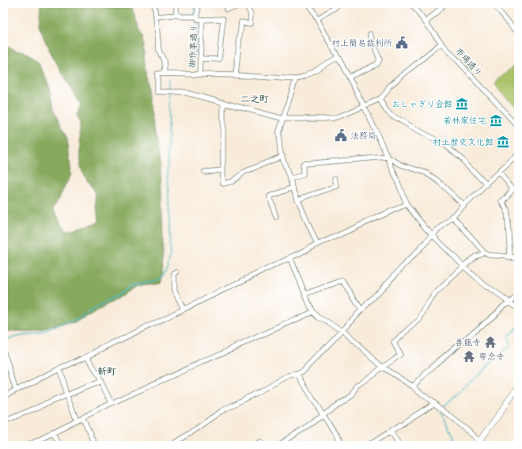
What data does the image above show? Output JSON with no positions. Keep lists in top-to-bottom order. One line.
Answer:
{"streets":{"street":["御作事通り","市場通り"]},"districts":["二之町","新町"],"places":{"public building":["村上簡易裁判所","法務局"],"museum":["おしゃぎり会館","若林家住宅","村上歴史文化館"],"temple":["善龍寺","専念寺"]}}
